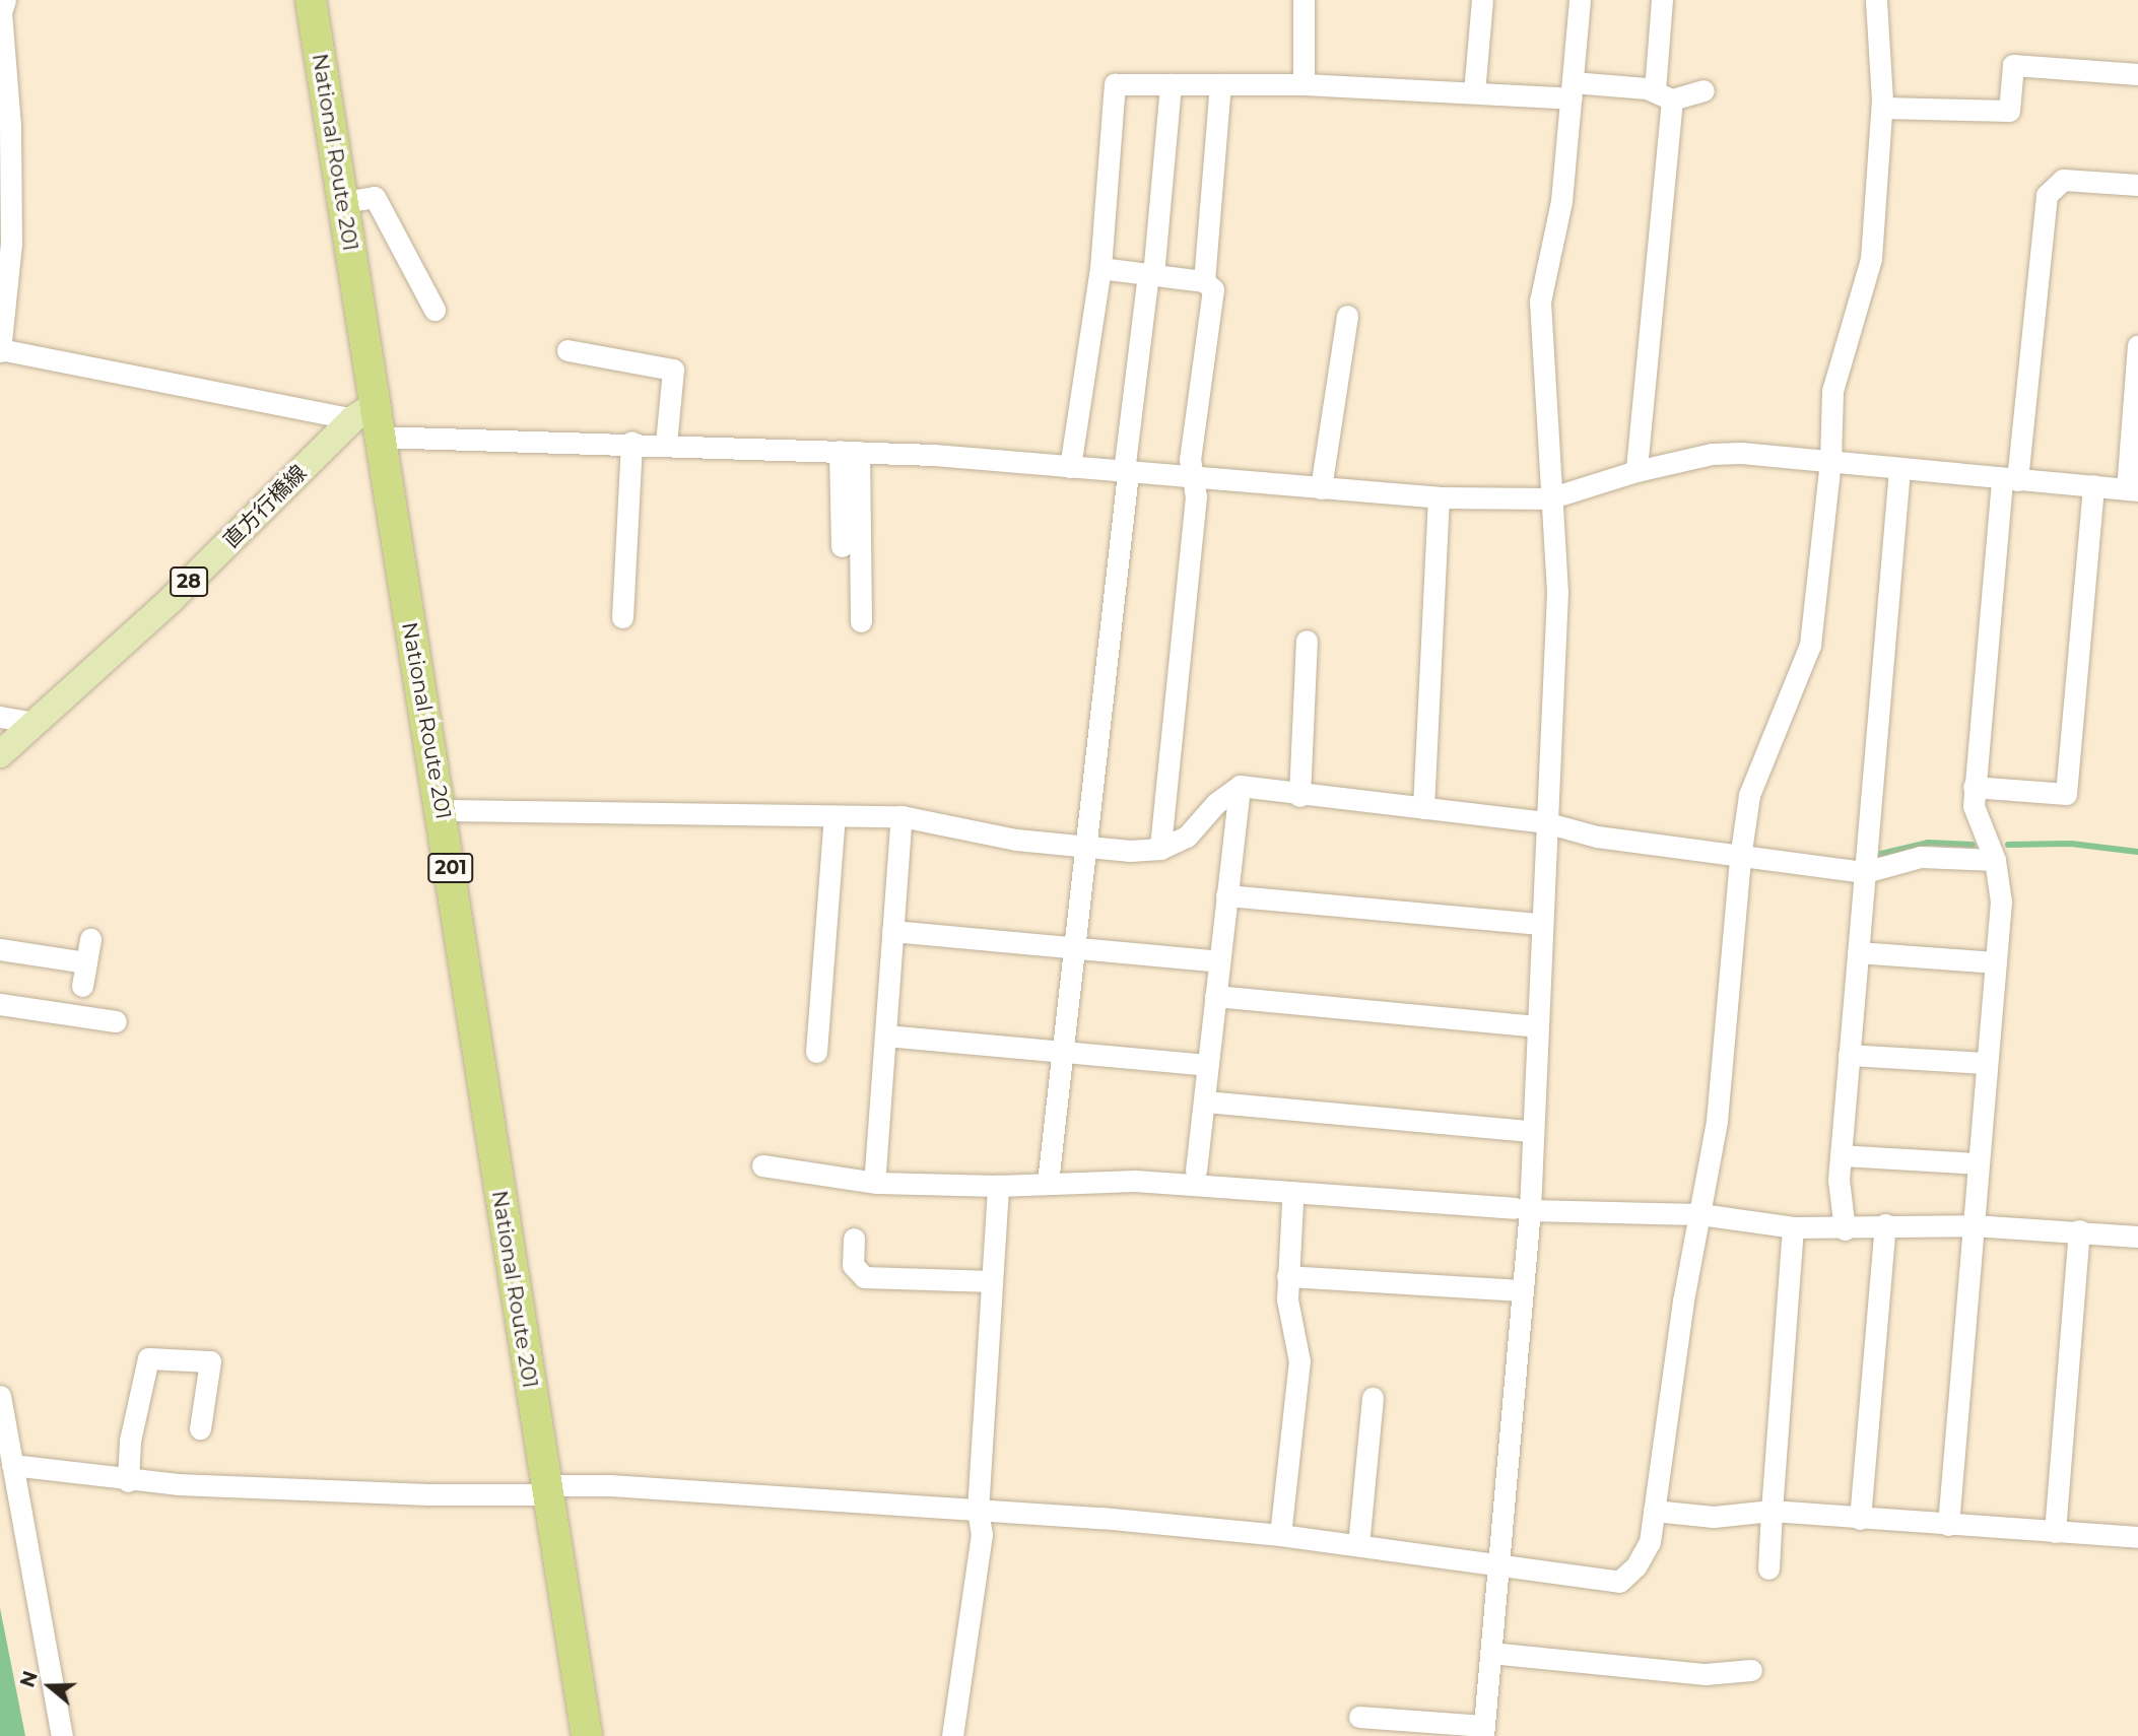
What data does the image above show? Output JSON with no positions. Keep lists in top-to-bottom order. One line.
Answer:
{"streets":{"highway":["National Route 201","201"],"main road":["直方行橋線","28"]},"crossings":[["National Route 201","直方行橋線"]],"north":"left"}
